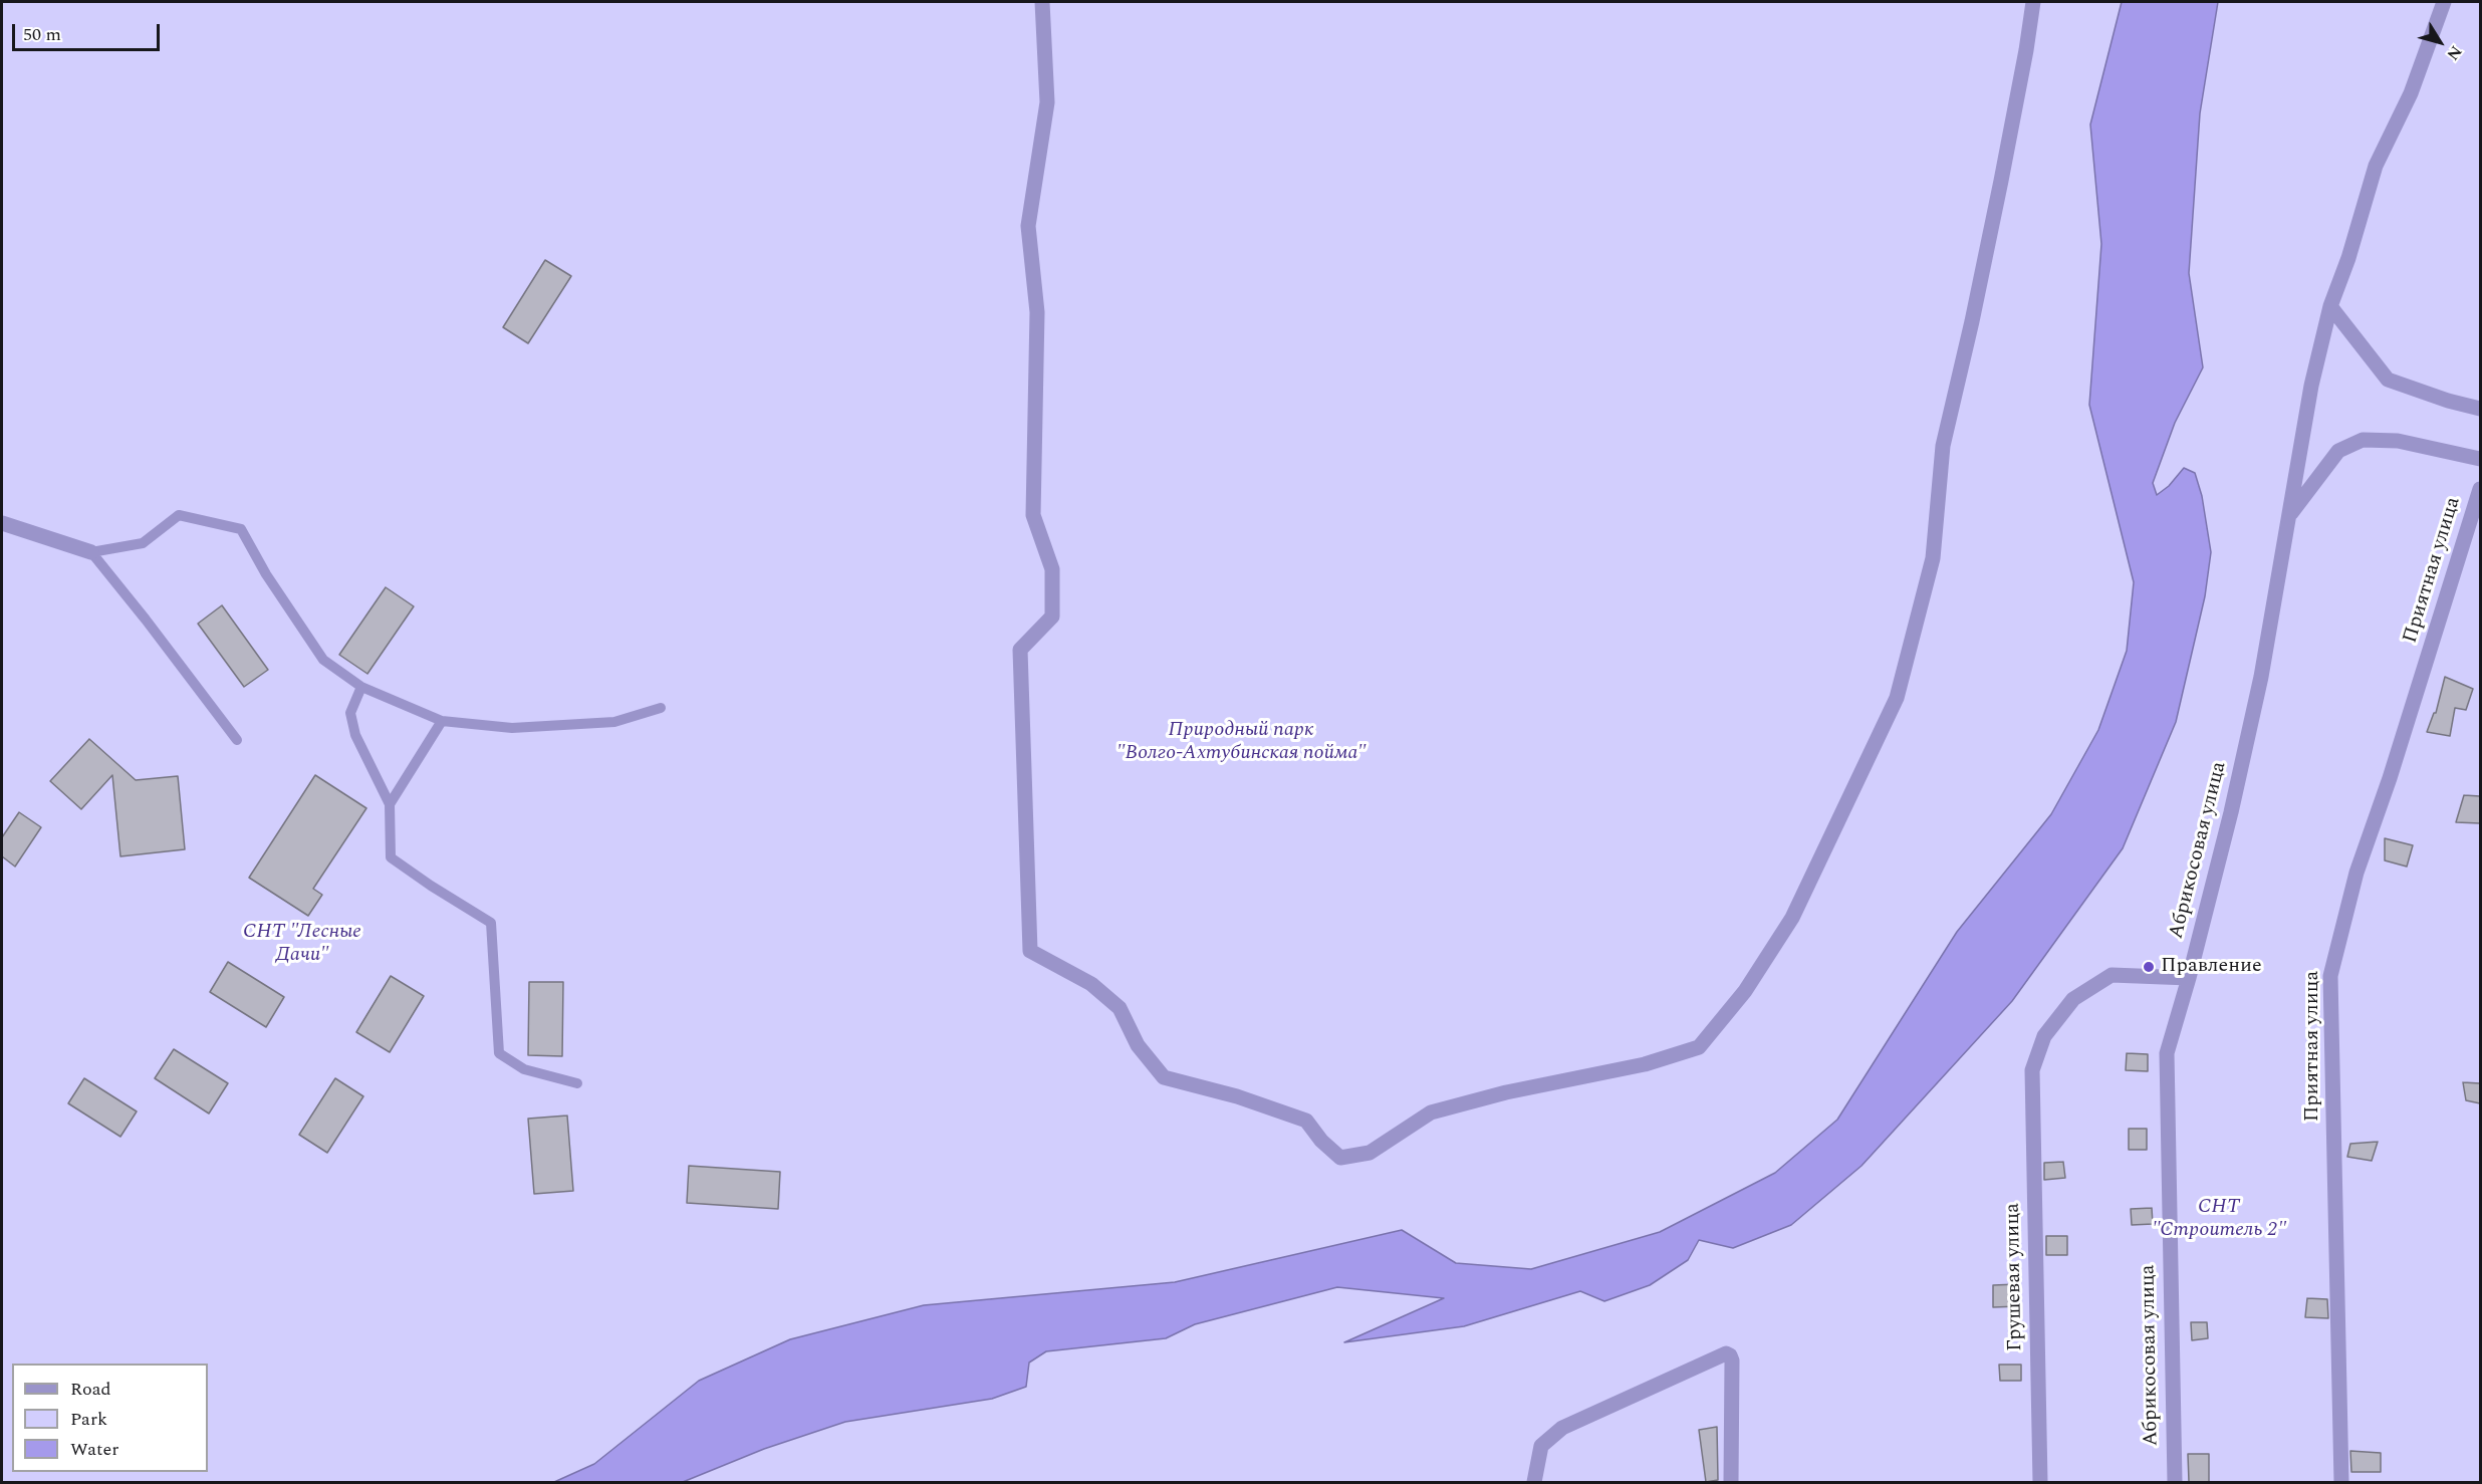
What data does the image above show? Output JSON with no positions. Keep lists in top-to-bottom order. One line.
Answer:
{"streets":{"street":["Приятная улица","Абрикосовая улица","Грушевая улица"]},"crossings":[["Абрикосовая улица","Грушевая улица"]],"parks":["Природный парк \"Волго-Ахтубинская пойма\"","СНТ \"Лесные Дачи\"","СНТ \"Строитель 2\""],"places":["Правление"],"legend":["Road","Park","Water"],"scale_bar":"50 m","north":"bottom right"}
